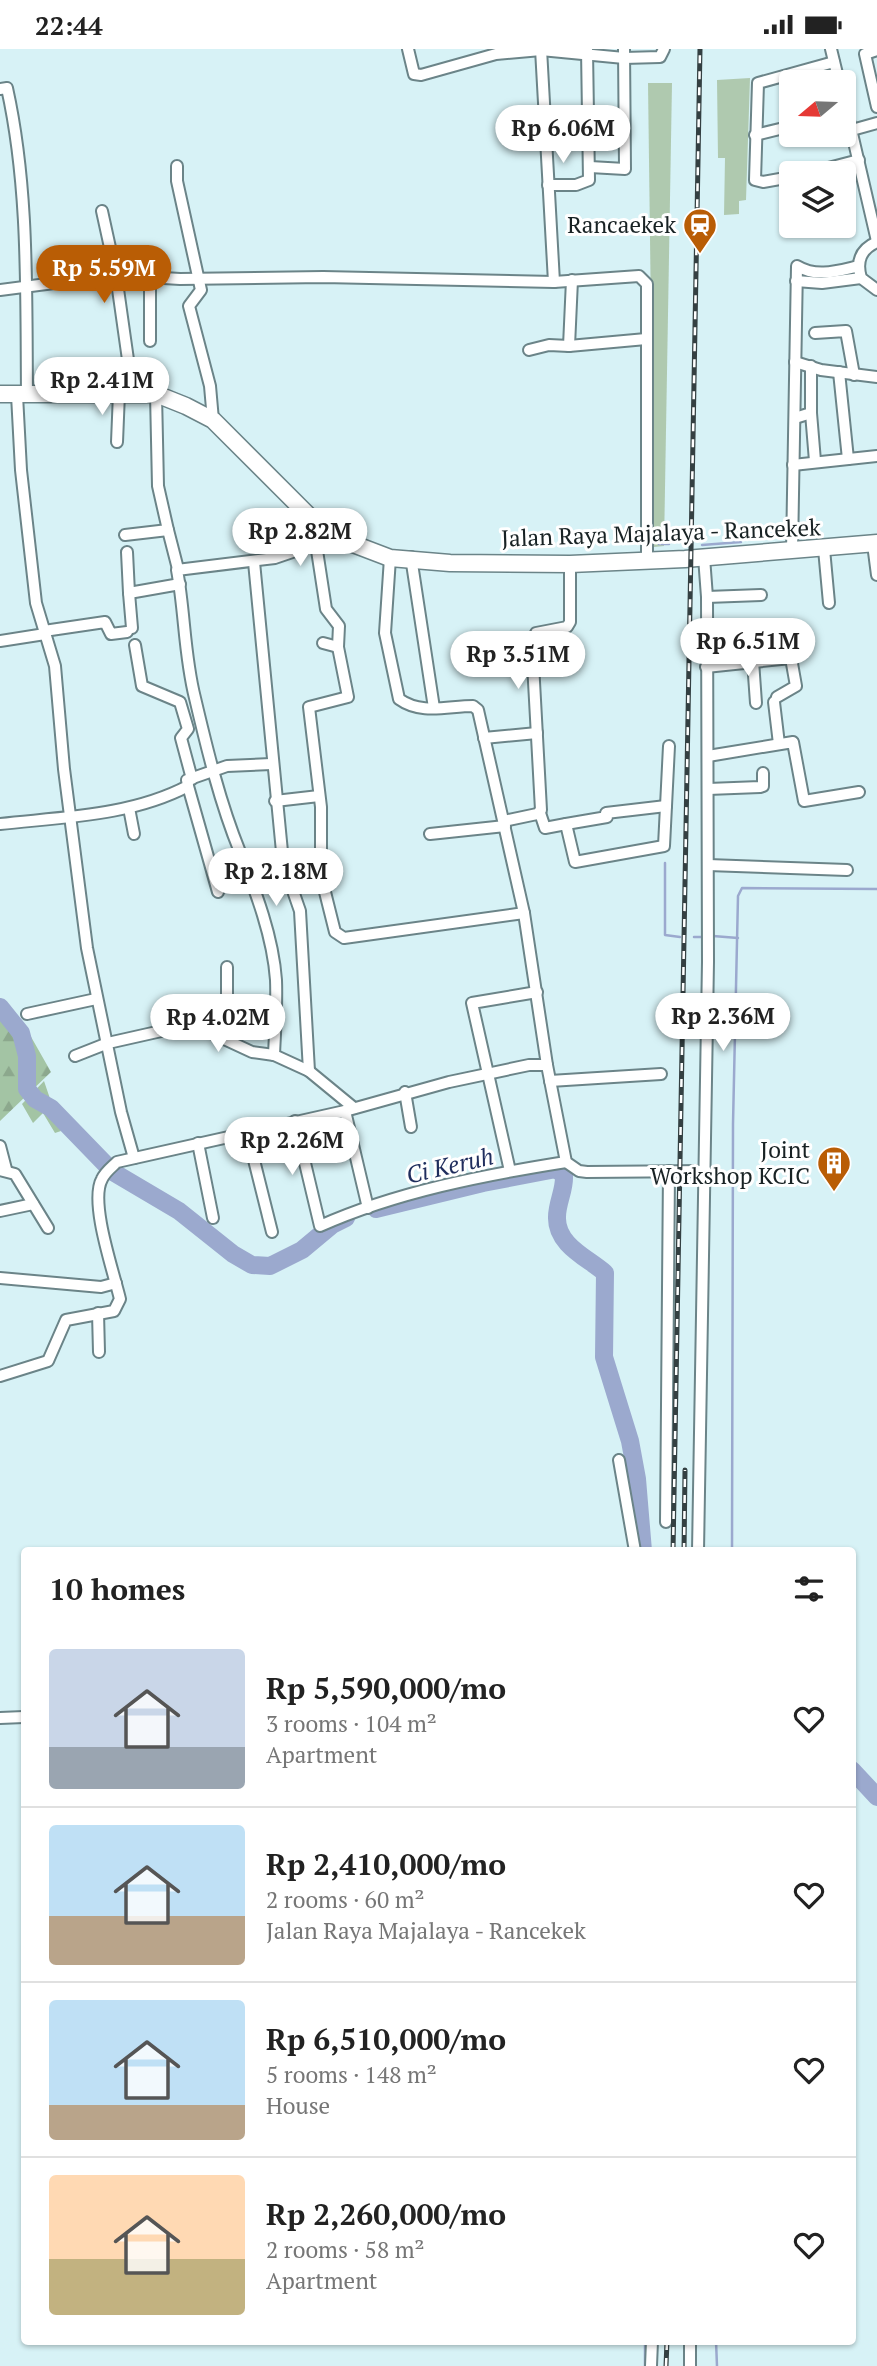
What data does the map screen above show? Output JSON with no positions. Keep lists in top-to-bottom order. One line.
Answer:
{"streets":{"main road":["Jalan Raya Majalaya - Rancekek"]},"water":["Ci Keruh"],"places":{"station":["Rancaekek"],"building":["Joint Workshop KCIC"]},"north":"left","page":{"status":"22:44","price":["Rp 6.06M","Rp 5.59M","Rp 2.41M","Rp 2.82M","Rp 6.51M","Rp 3.51M","Rp 2.18M","Rp 2.36M","Rp 4.02M","Rp 2.26M"],"heading":"10 homes","list":[{"name":"Rp 5,590,000/mo","note":"3 rooms · 104 m² · Apartment"},{"name":"Rp 2,410,000/mo","note":"2 rooms · 60 m² · Jalan Raya Majalaya - Rancekek"},{"name":"Rp 6,510,000/mo","note":"5 rooms · 148 m² · House"},{"name":"Rp 2,260,000/mo","note":"2 rooms · 58 m² · Apartment"}]}}
